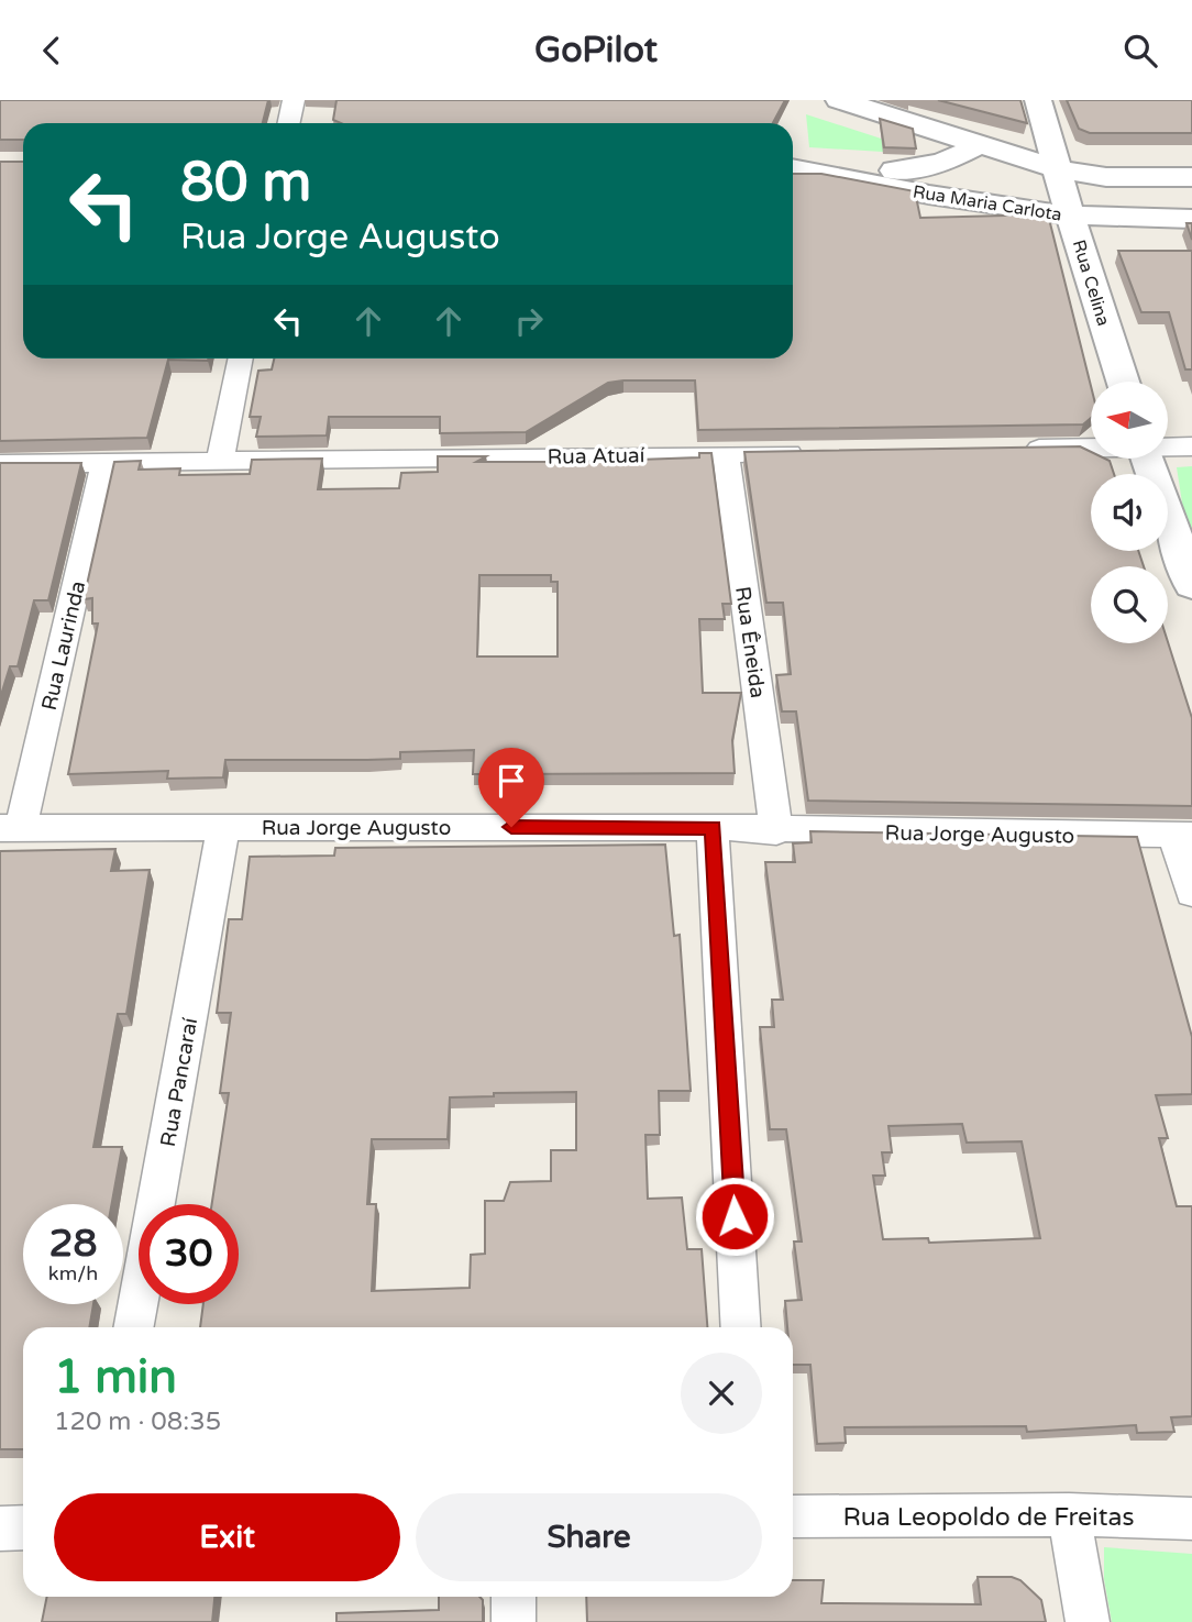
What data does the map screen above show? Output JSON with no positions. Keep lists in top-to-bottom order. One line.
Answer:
{"streets":{"street":["Rua Maria Carlota","Rua Celina","Rua Atuaí","Rua Êneida","Rua Laurinda","Rua Jorge Augusto","Rua Pancaraí","Rua Leopoldo de Freitas"]},"crossings":[["Rua Maria Carlota","Rua Celina"],["Rua Atuaí","Rua Êneida"],["Rua Atuaí","Rua Laurinda"],["Rua Êneida","Rua Jorge Augusto"],["Rua Laurinda","Rua Jorge Augusto"],["Rua Jorge Augusto","Rua Pancaraí"]],"north":"left","page":{"header":"GoPilot","turn":["80 m","Rua Jorge Augusto"],"speed":"28 km/h","limit":"30","heading":["1 min","120 m · 08:35"],"buttons":["Exit","Share"]}}
